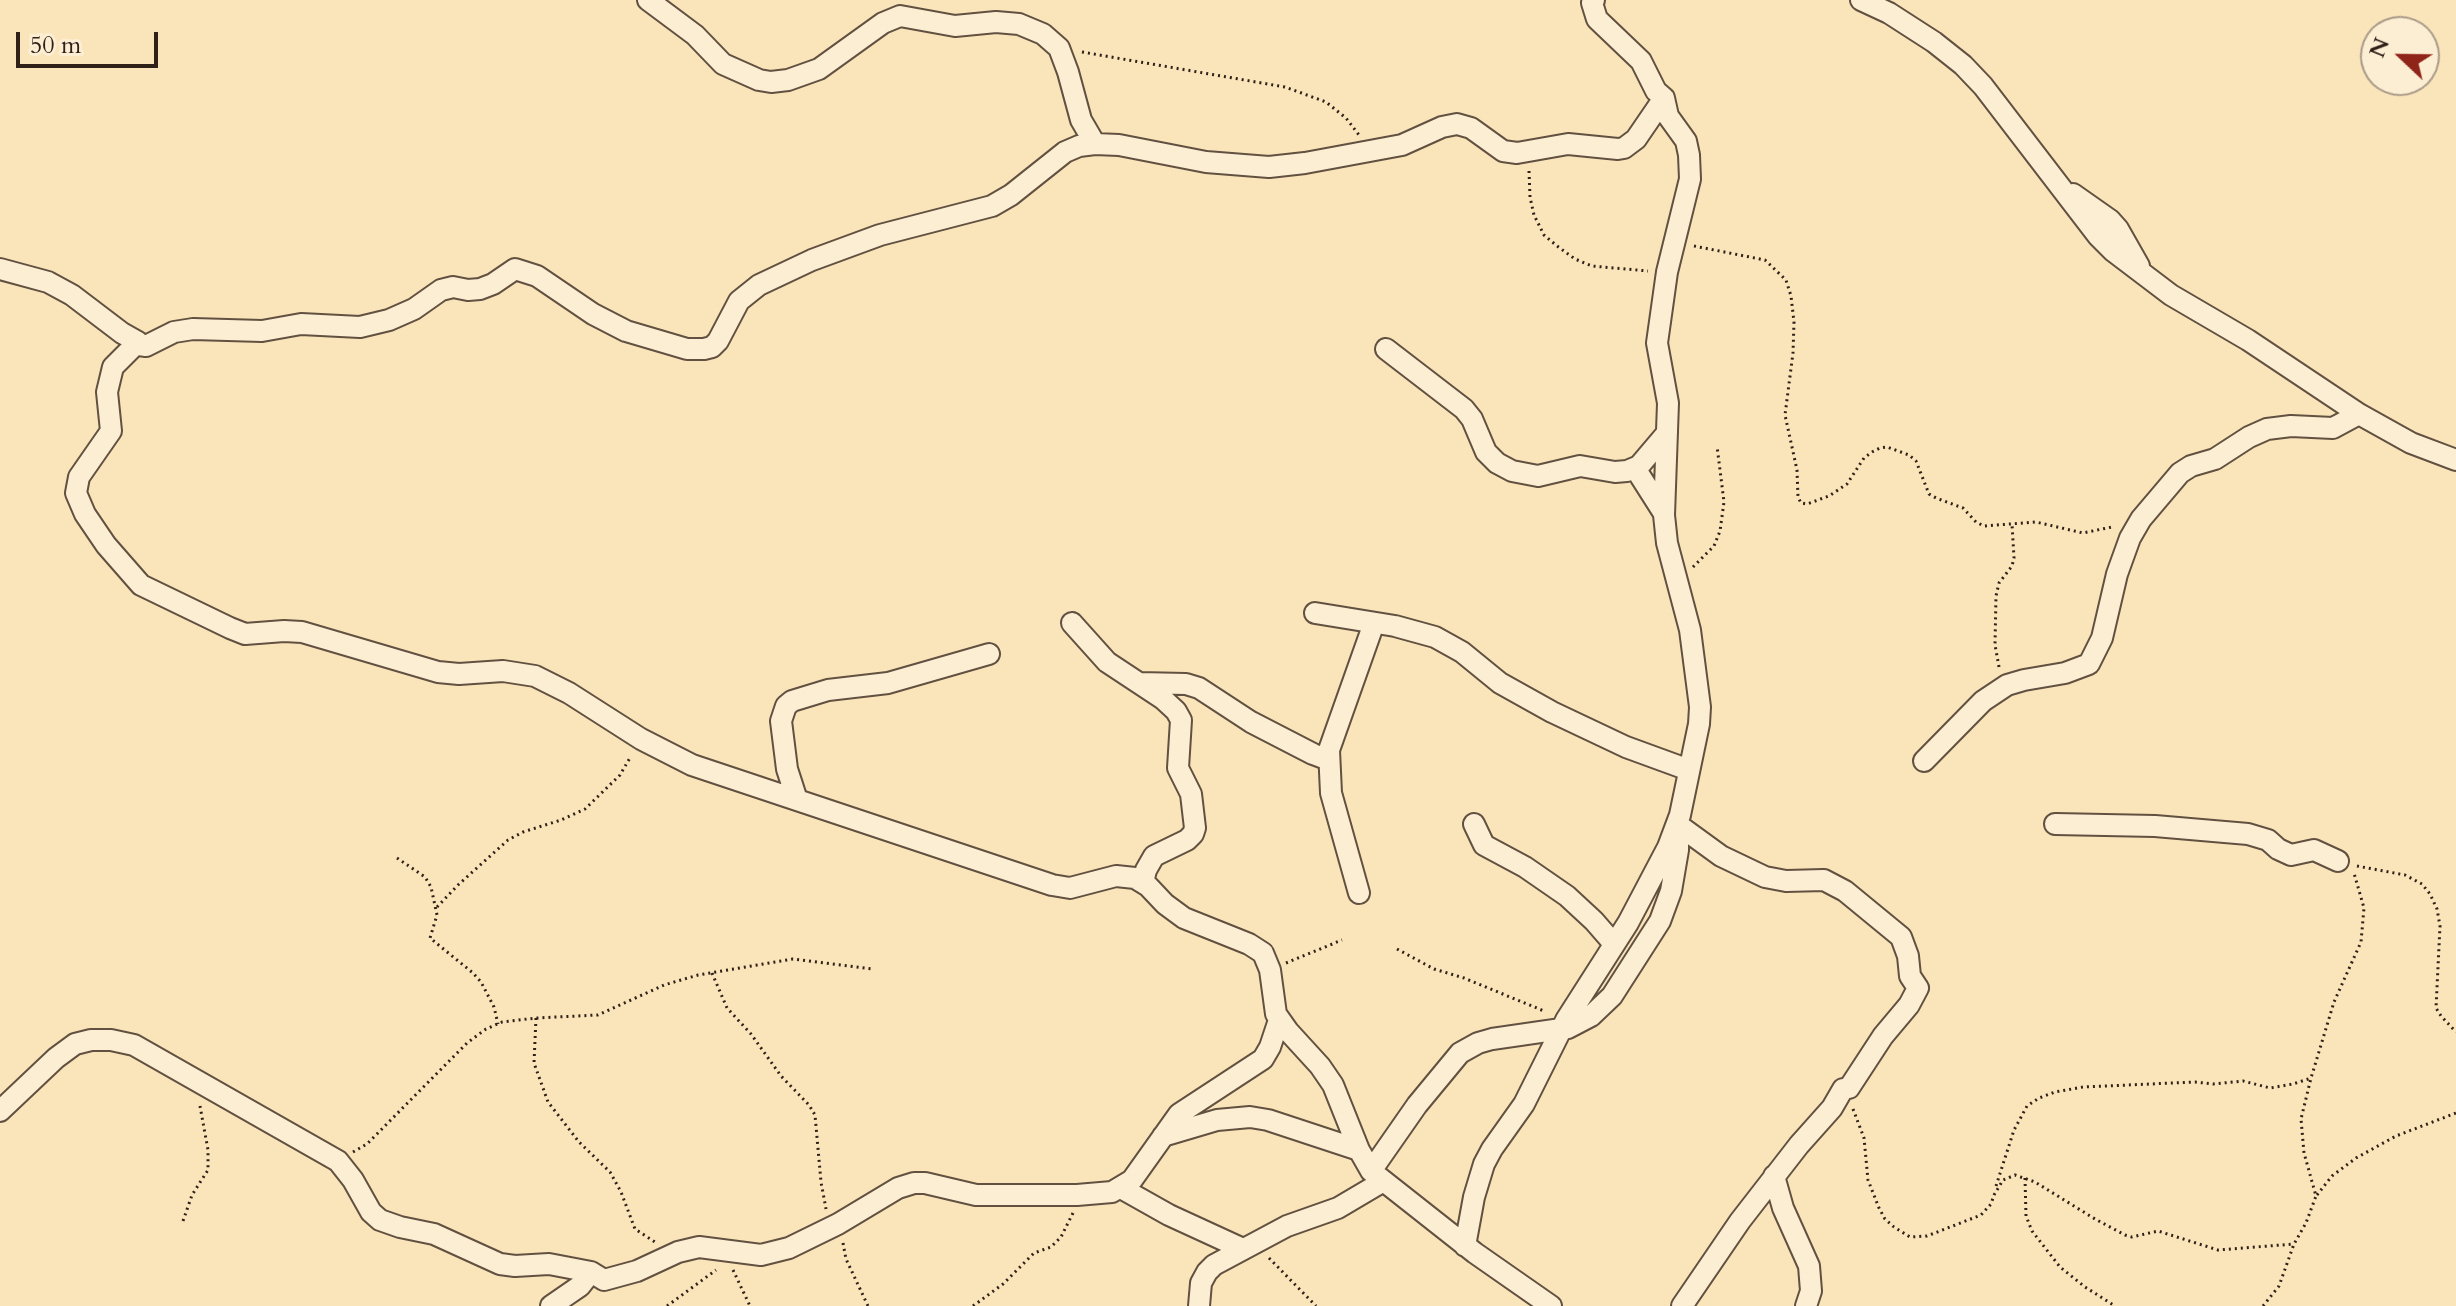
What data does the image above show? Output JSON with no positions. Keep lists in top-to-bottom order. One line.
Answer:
{"scale_bar":"50 m","north":"left"}
